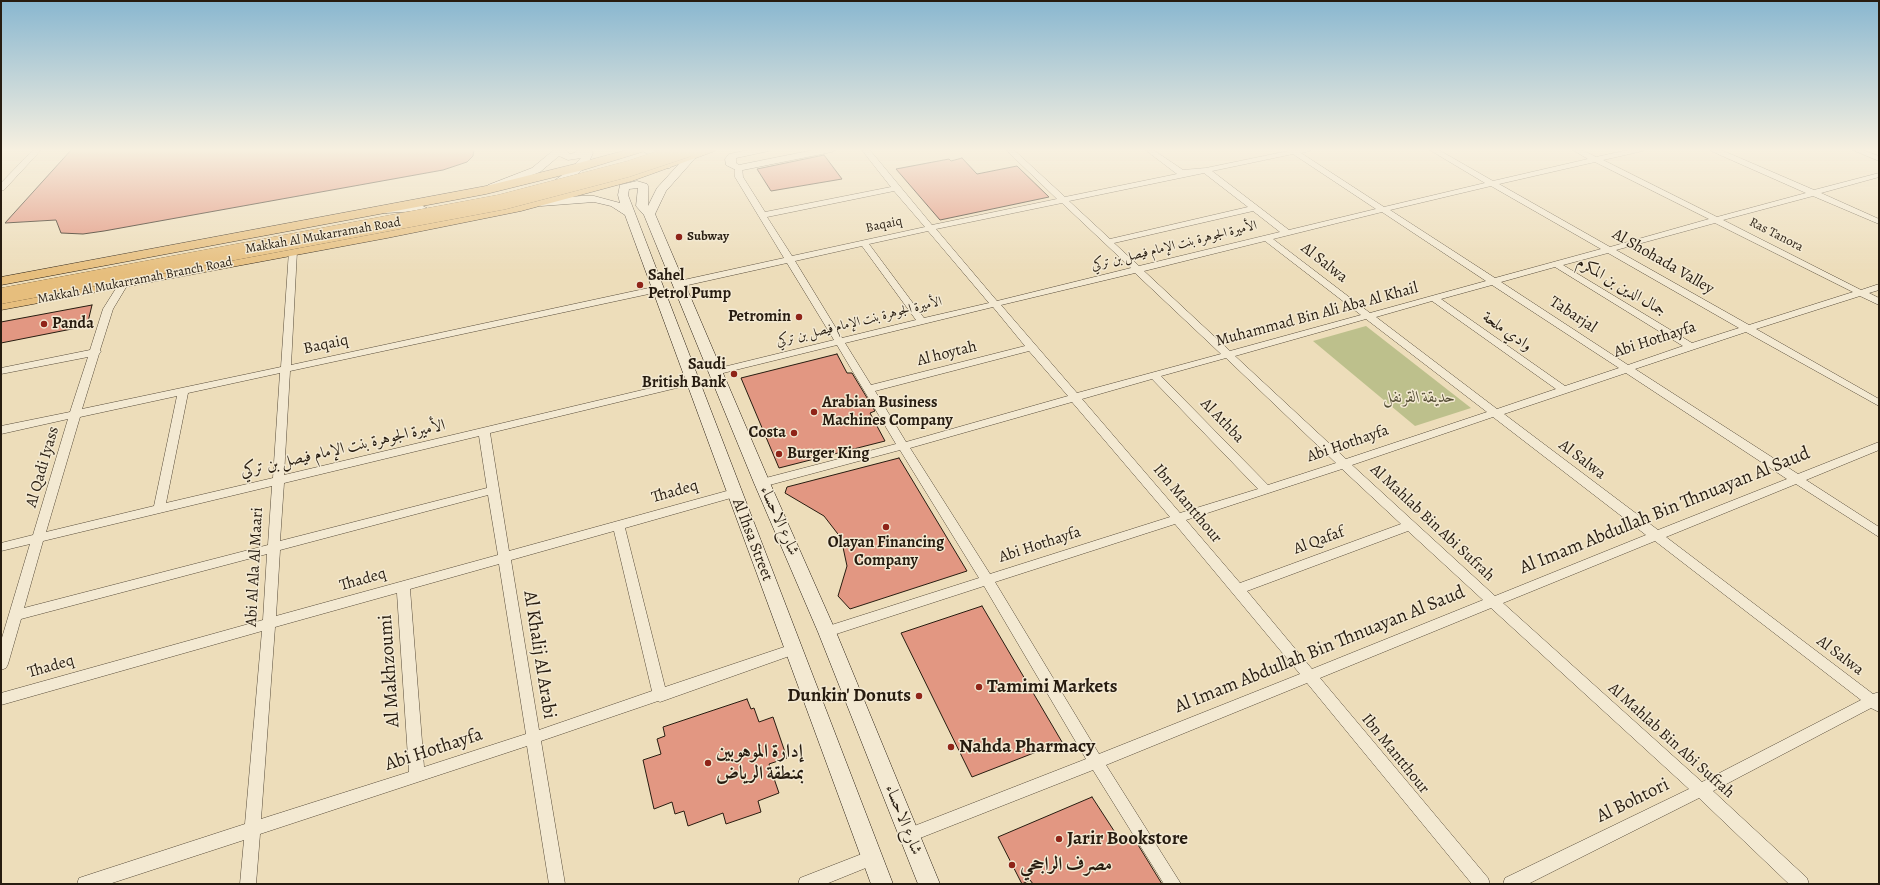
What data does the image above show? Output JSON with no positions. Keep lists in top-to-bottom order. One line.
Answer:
{"streets":{"highway":["Makkah Al Mukarramah Road"],"main road":["Makkah Al Mukarramah Branch Road","شارع الاحساء","Al Ihsa Street"],"street":["Baqaiq","Ras Tanora","الأميرة الجوهرة بنت الإمام فيصل بن تركي","Al Shohada Valley","Al Salwa","جمال الدين بن المكرم","Muhammad Bin Ali Aba Al Khail","Tabarjal","وادي ملحة","Abi Hothayfa","Al hoytah","Al Athba","Al Qadi Iyass","Thadeq","Ibn Mantthour","Al Imam Abdullah Bin Thnuayan Al Saud","Al Mahlab Bin Abi Sufrah","Al Qafaf","Abi Al Ala Al Maari","Al Khalij Al Arabi","Al Makhzoumi","Al Bohtori"]},"crossings":[["Baqaiq","Al Qadi Iyass"],["Baqaiq","Ibn Mantthour"],["Baqaiq","شارع الاحساء"],["Baqaiq","Al Mahlab Bin Abi Sufrah"],["Baqaiq","Al Ihsa Street"],["Baqaiq","Abi Al Ala Al Maari"],["Ras Tanora","Muhammad Bin Ali Aba Al Khail"],["Ras Tanora","Abi Hothayfa"],["الأميرة الجوهرة بنت الإمام فيصل بن تركي","Al Salwa"],["الأميرة الجوهرة بنت الإمام فيصل بن تركي","Tabarjal"],["الأميرة الجوهرة بنت الإمام فيصل بن تركي","Al Qadi Iyass"],["الأميرة الجوهرة بنت الإمام فيصل بن تركي","Ibn Mantthour"],["الأميرة الجوهرة بنت الإمام فيصل بن تركي","شارع الاحساء"],["الأميرة الجوهرة بنت الإمام فيصل بن تركي","Al Mahlab Bin Abi Sufrah"],["الأميرة الجوهرة بنت الإمام فيصل بن تركي","Al Ihsa Street"],["الأميرة الجوهرة بنت الإمام فيصل بن تركي","Abi Al Ala Al Maari"],["الأميرة الجوهرة بنت الإمام فيصل بن تركي","Al Khalij Al Arabi"],["Al Shohada Valley","Muhammad Bin Ali Aba Al Khail"],["Al Shohada Valley","Abi Hothayfa"],["Al Salwa","Muhammad Bin Ali Aba Al Khail"],["Al Salwa","Abi Hothayfa"],["Al Salwa","Al Imam Abdullah Bin Thnuayan Al Saud"],["Al Salwa","Al Bohtori"],["Makkah Al Mukarramah Branch Road","Al Qadi Iyass"],["Makkah Al Mukarramah Branch Road","Abi Al Ala Al Maari"],["جمال الدين بن المكرم","Muhammad Bin Ali Aba Al Khail"],["جمال الدين بن المكرم","Abi Hothayfa"],["Muhammad Bin Ali Aba Al Khail","Tabarjal"],["Muhammad Bin Ali Aba Al Khail","وادي ملحة"],["Muhammad Bin Ali Aba Al Khail","Al Athba"],["Muhammad Bin Ali Aba Al Khail","Ibn Mantthour"],["Muhammad Bin Ali Aba Al Khail","شارع الاحساء"],["Muhammad Bin Ali Aba Al Khail","Al Mahlab Bin Abi Sufrah"],["Tabarjal","Abi Hothayfa"],["Tabarjal","Al Imam Abdullah Bin Thnuayan Al Saud"],["وادي ملحة","Abi Hothayfa"],["Abi Hothayfa","Al Athba"],["Abi Hothayfa","Ibn Mantthour"],["Abi Hothayfa","شارع الاحساء"],["Abi Hothayfa","Al Mahlab Bin Abi Sufrah"],["Abi Hothayfa","Al Ihsa Street"],["Abi Hothayfa","Abi Al Ala Al Maari"],["Abi Hothayfa","Al Khalij Al Arabi"],["Abi Hothayfa","Al Makhzoumi"],["Al hoytah","Ibn Mantthour"],["Thadeq","Al Ihsa Street"],["Thadeq","Abi Al Ala Al Maari"],["Thadeq","Al Khalij Al Arabi"],["Thadeq","Al Makhzoumi"],["Ibn Mantthour","Al Imam Abdullah Bin Thnuayan Al Saud"],["Ibn Mantthour","Al Qafaf"],["Al Imam Abdullah Bin Thnuayan Al Saud","شارع الاحساء"],["Al Imam Abdullah Bin Thnuayan Al Saud","Al Mahlab Bin Abi Sufrah"],["Al Mahlab Bin Abi Sufrah","Al Qafaf"],["Al Mahlab Bin Abi Sufrah","Al Bohtori"]],"parks":["حديقة القرنفل"],"places":["Subway","Sahel Petrol Pump","Petromin","Panda","Saudi British Bank","Arabian Business Machines Company","Costa","Burger King","Olayan Financing Company","Tamimi Markets","Dunkin' Donuts","Nahda Pharmacy","إدارة الموهوبين بمنطقة الرياض","Jarir Bookstore","مصرف الراجحي"]}
